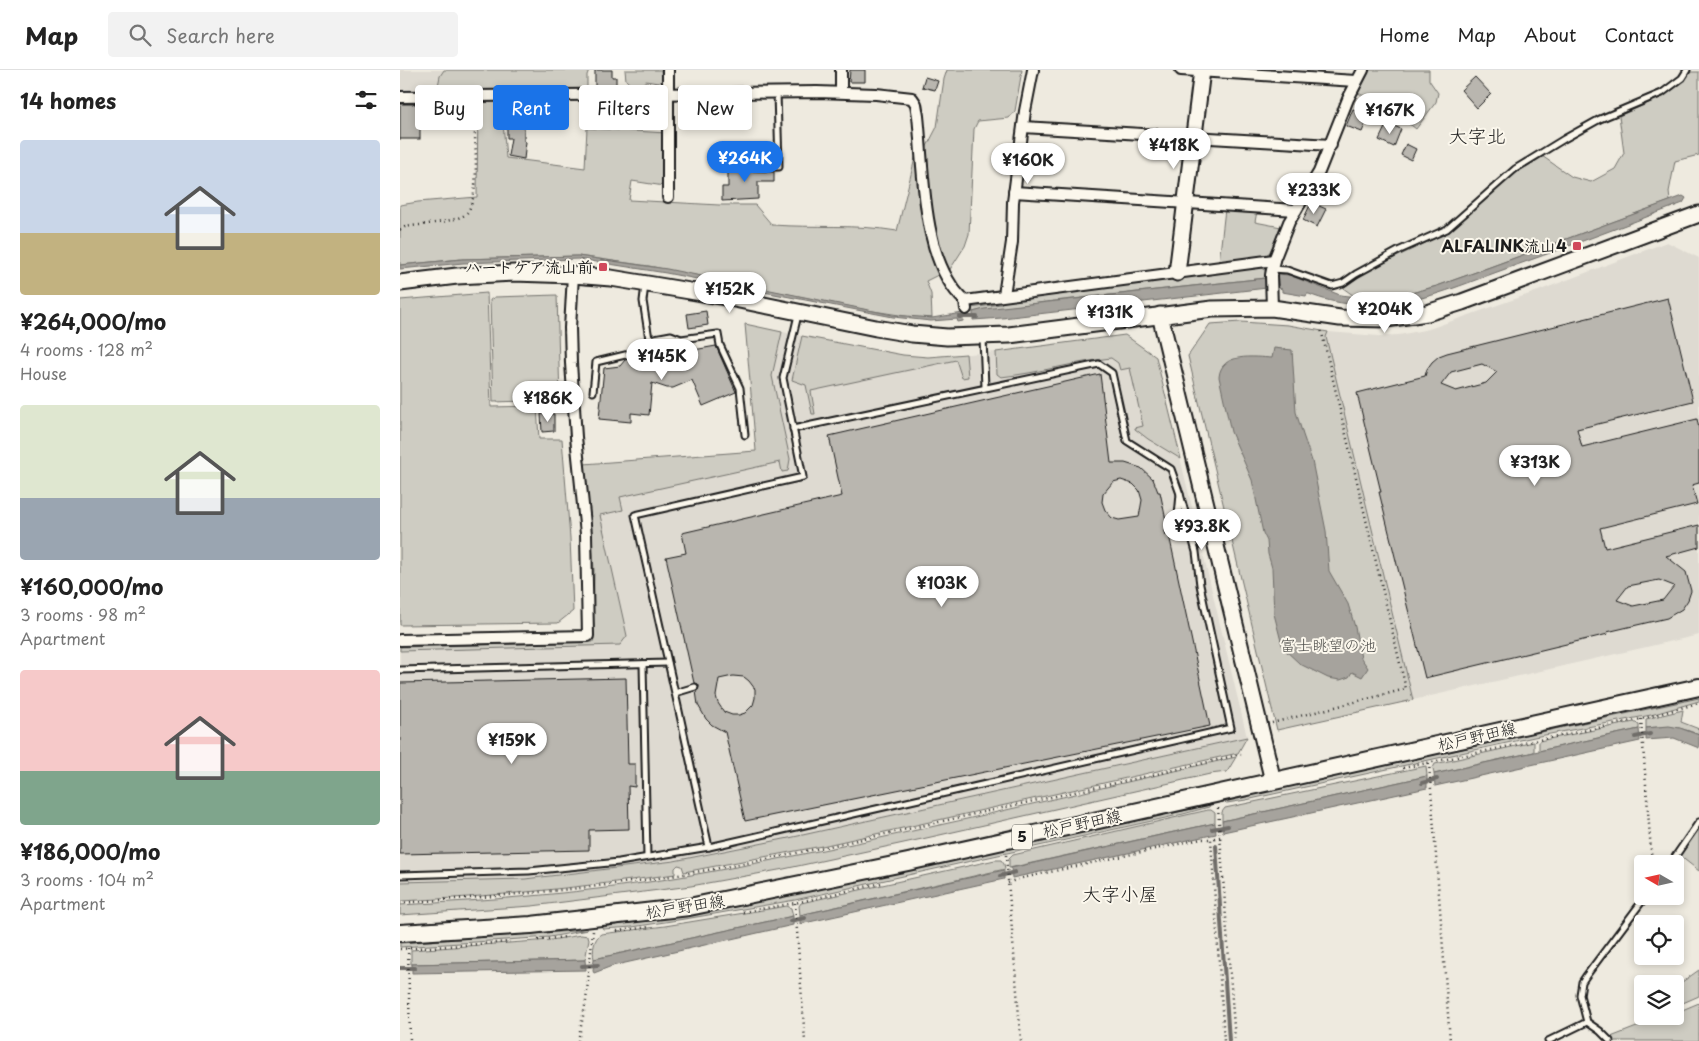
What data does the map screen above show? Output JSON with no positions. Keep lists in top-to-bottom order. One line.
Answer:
{"streets":{"main road":["松戸野田線","5"]},"districts":["大字北","大字小屋"],"parks":["富士眺望の池"],"places":{"transit":["ALFALINK流山4","ハートケア流山前"]},"north":"left","page":{"header":"Map","search":"Search here","nav":["Home","Map","About","Contact"],"heading":"14 homes","chip":["Buy","Rent","Filters","New"],"price":["¥167K","¥418K","¥264K","¥160K","¥233K","¥152K","¥204K","¥131K","¥145K","¥186K","¥313K","¥93.8K","¥103K","¥159K"],"list":[{"name":"¥264,000/mo","note":"4 rooms · 128 m² · House"},{"name":"¥160,000/mo","note":"3 rooms · 98 m² · Apartment"},{"name":"¥186,000/mo","note":"3 rooms · 104 m² · Apartment"}]}}
